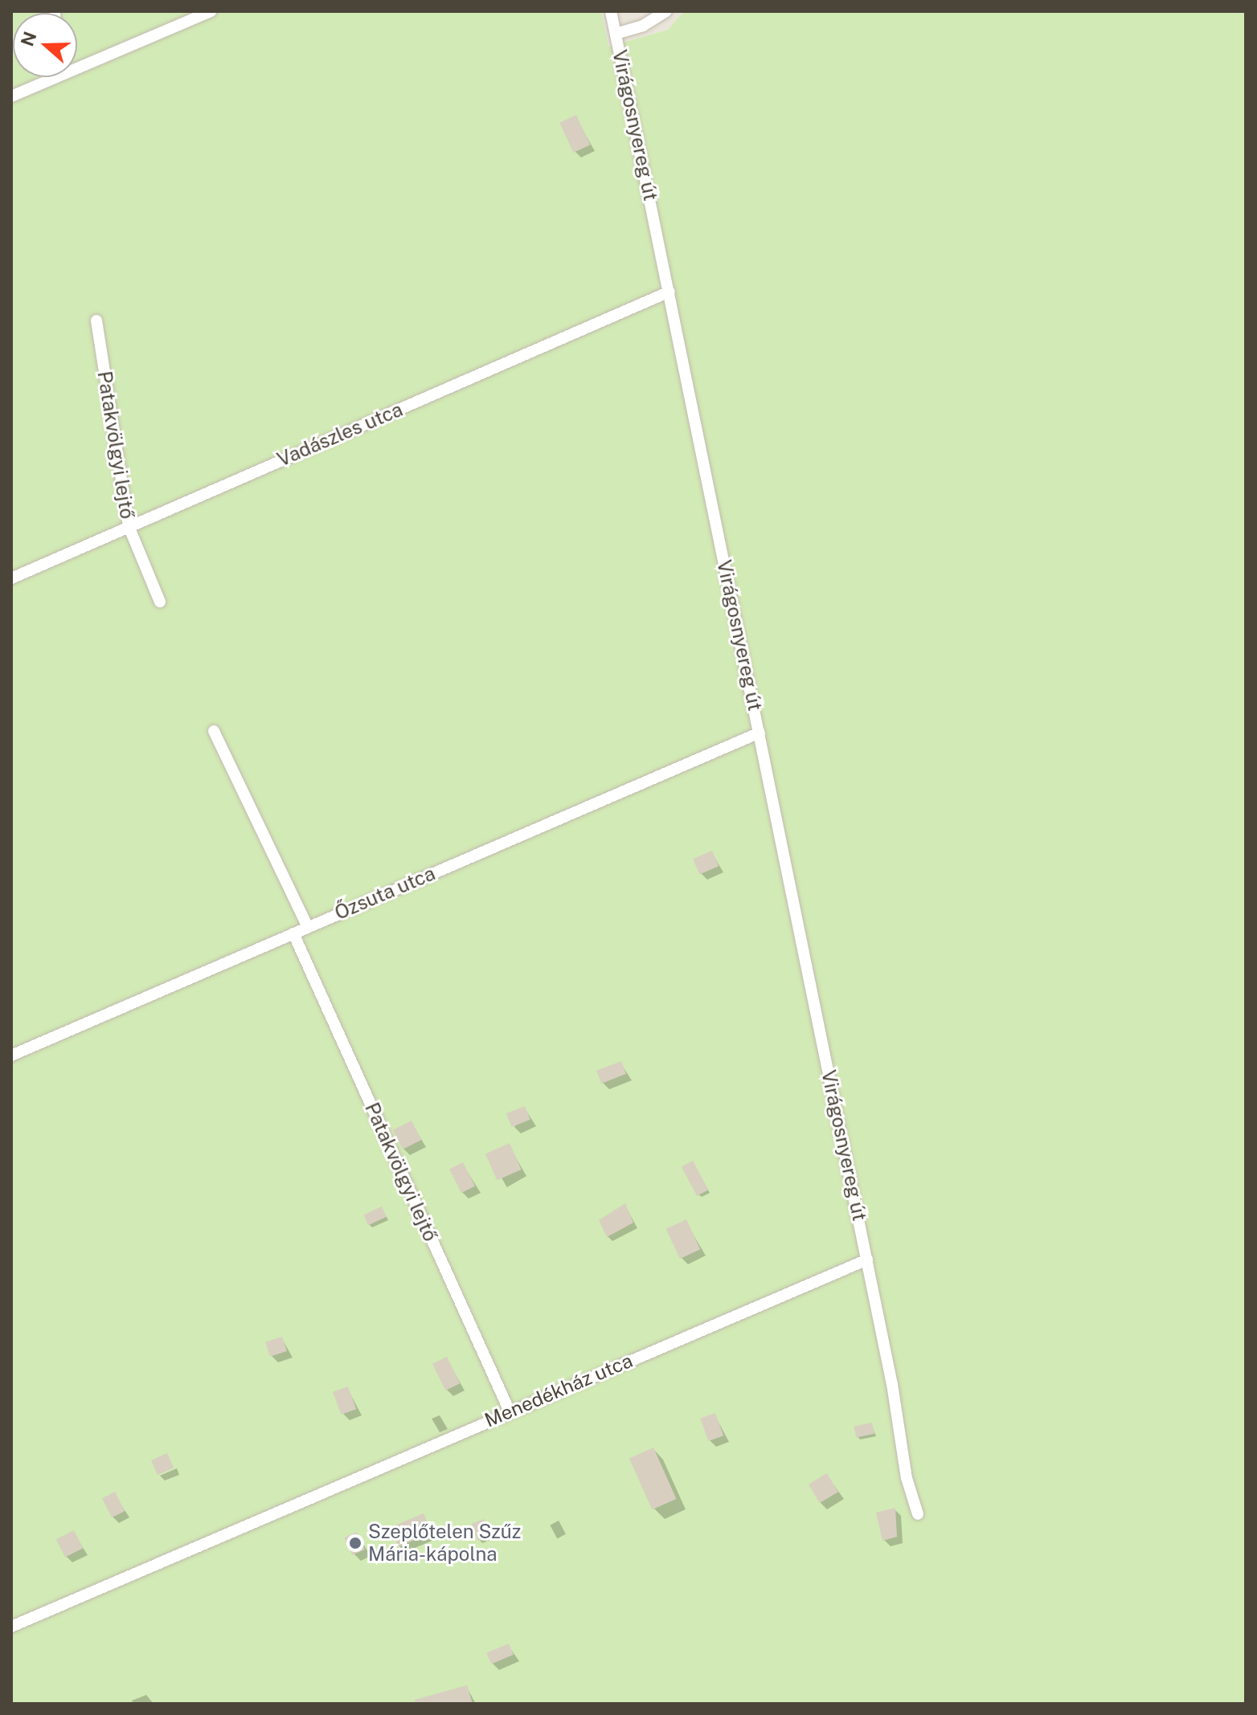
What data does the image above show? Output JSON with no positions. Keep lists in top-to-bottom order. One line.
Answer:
{"streets":{"street":["Virágosnyereg út","Vadászles utca","Patakvölgyi lejtő","Őzsuta utca","Menedékház utca"]},"crossings":[["Virágosnyereg út","Vadászles utca"],["Virágosnyereg út","Őzsuta utca"],["Virágosnyereg út","Menedékház utca"],["Vadászles utca","Patakvölgyi lejtő"],["Patakvölgyi lejtő","Őzsuta utca"],["Patakvölgyi lejtő","Menedékház utca"]],"places":["Szeplőtelen Szűz Mária-kápolna"],"north":"left"}
